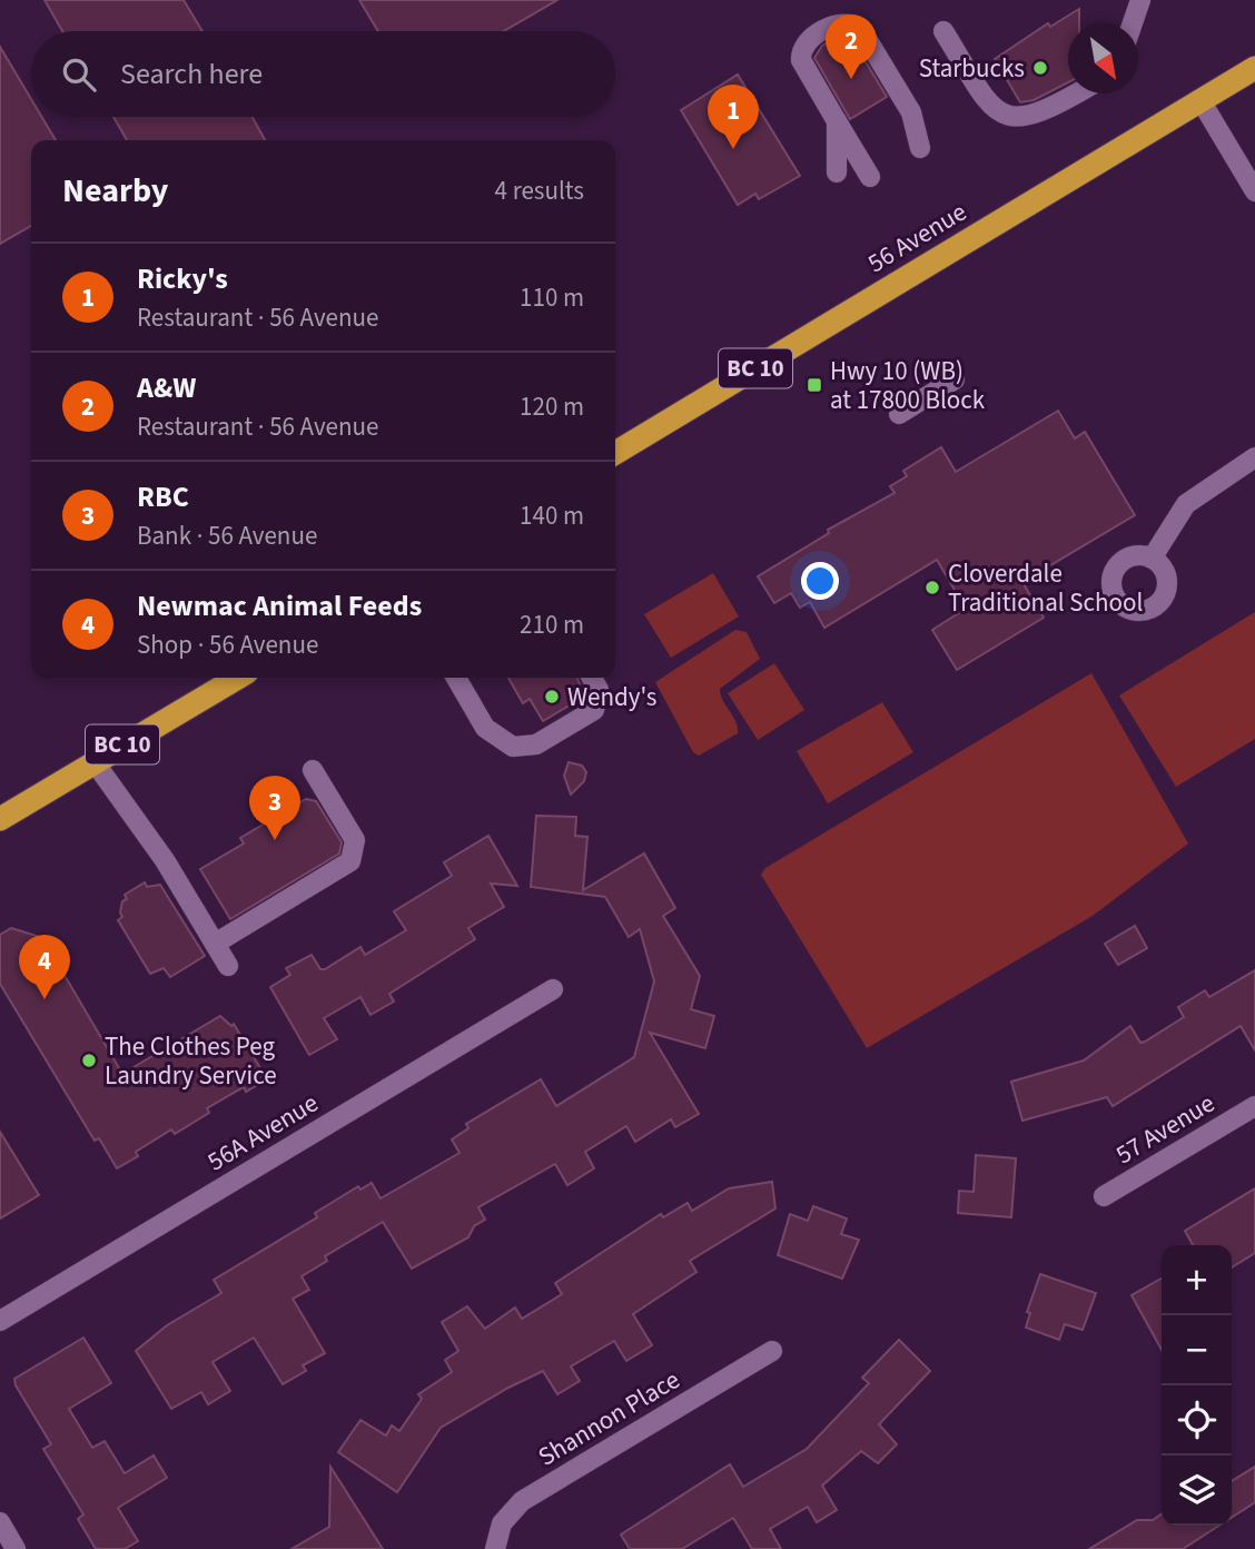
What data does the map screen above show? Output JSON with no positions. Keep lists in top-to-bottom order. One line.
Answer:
{"streets":{"highway":["56 Avenue","BC 10"],"street":["57 Avenue","56A Avenue","Shannon Place"]},"places":{"other":["Starbucks","Cloverdale Traditional School","Wendy's","The Clothes Peg Laundry Service"],"transit":["Hwy 10 (WB) at 17800 Block"]},"north":"bottom right","page":{"pins":["2","1","3","4"],"search":"Search here","heading":["Nearby","4 results"],"list":[{"mark":"1","name":"Ricky's","note":"Restaurant · 56 Avenue","value":"110 m"},{"mark":"2","name":"A&W","note":"Restaurant · 56 Avenue","value":"120 m"},{"mark":"3","name":"RBC","note":"Bank · 56 Avenue","value":"140 m"},{"mark":"4","name":"Newmac Animal Feeds","note":"Shop · 56 Avenue","value":"210 m"}],"map_buttons":["+","−"]}}
